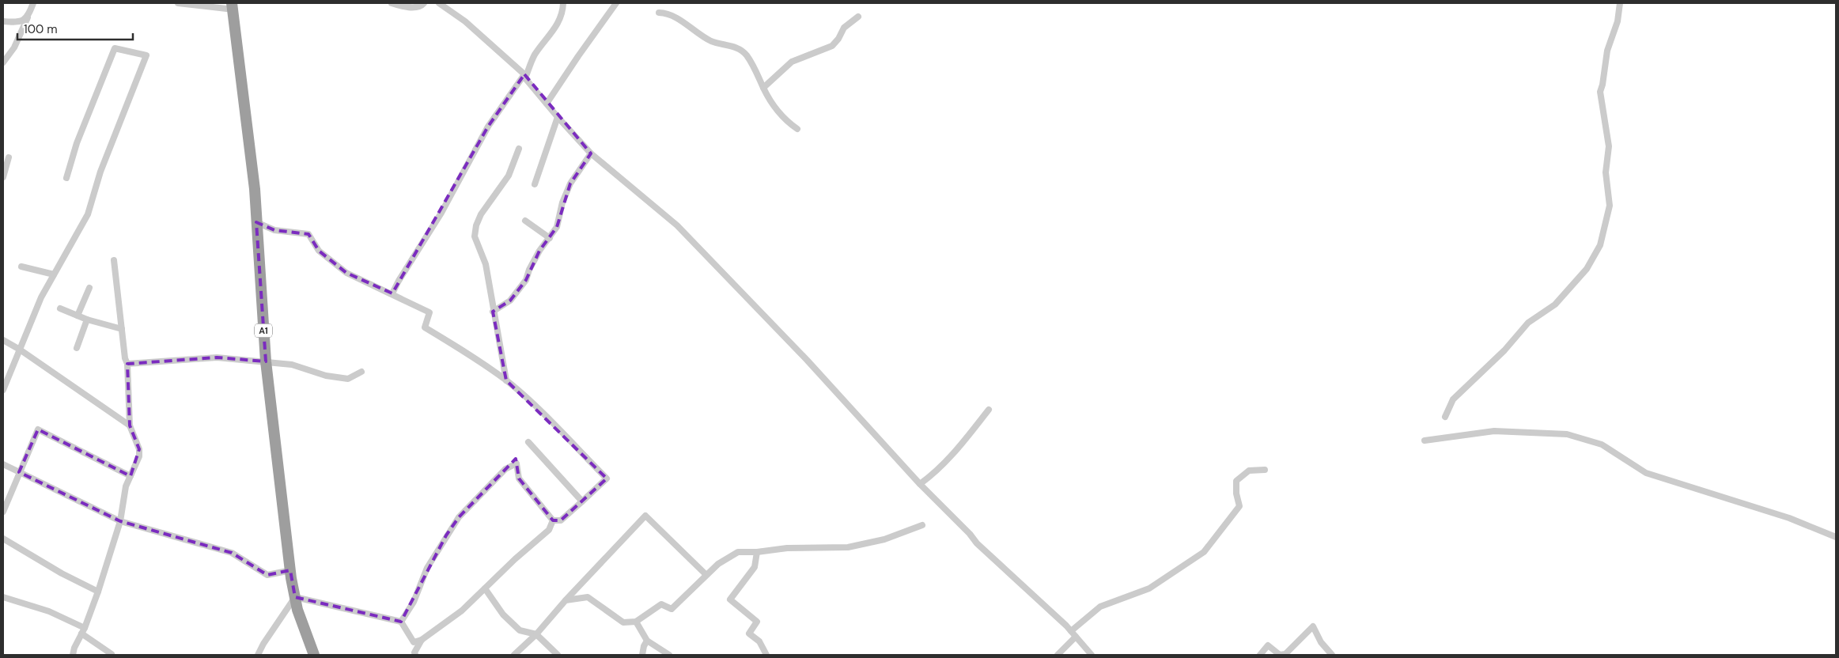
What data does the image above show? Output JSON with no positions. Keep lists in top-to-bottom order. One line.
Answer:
{"streets":{"highway":["A1"]},"scale_bar":"100 m"}
